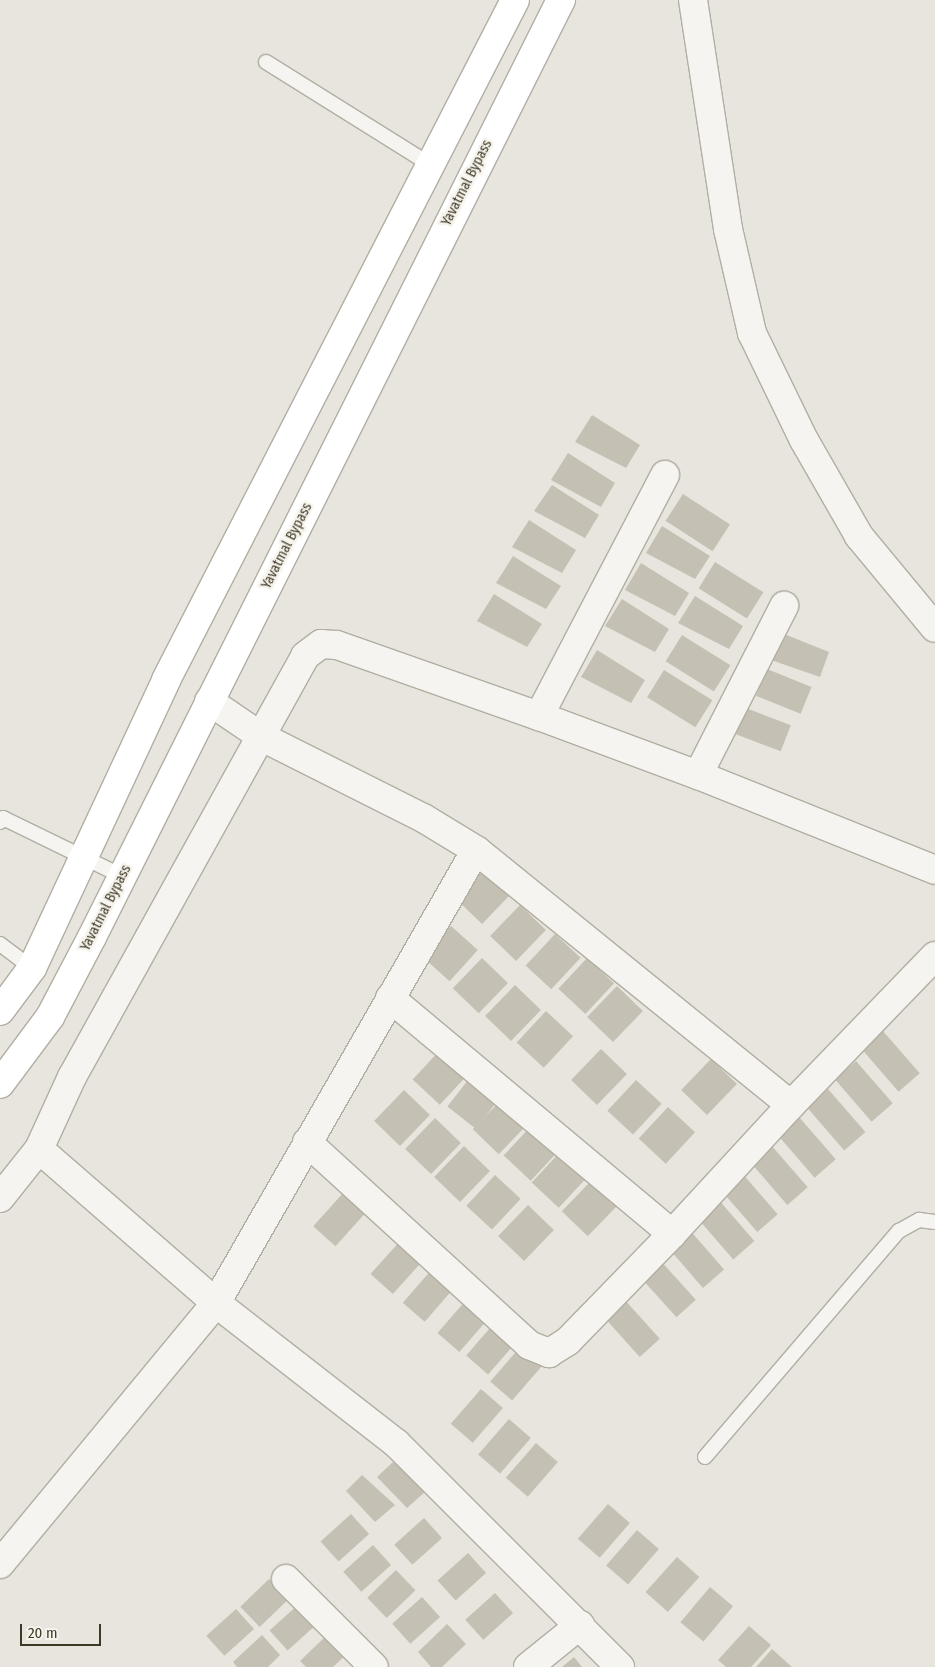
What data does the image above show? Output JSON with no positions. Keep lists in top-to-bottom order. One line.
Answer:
{"streets":{"main road":["Yavatmal Bypass"]},"scale_bar":"20 m"}
